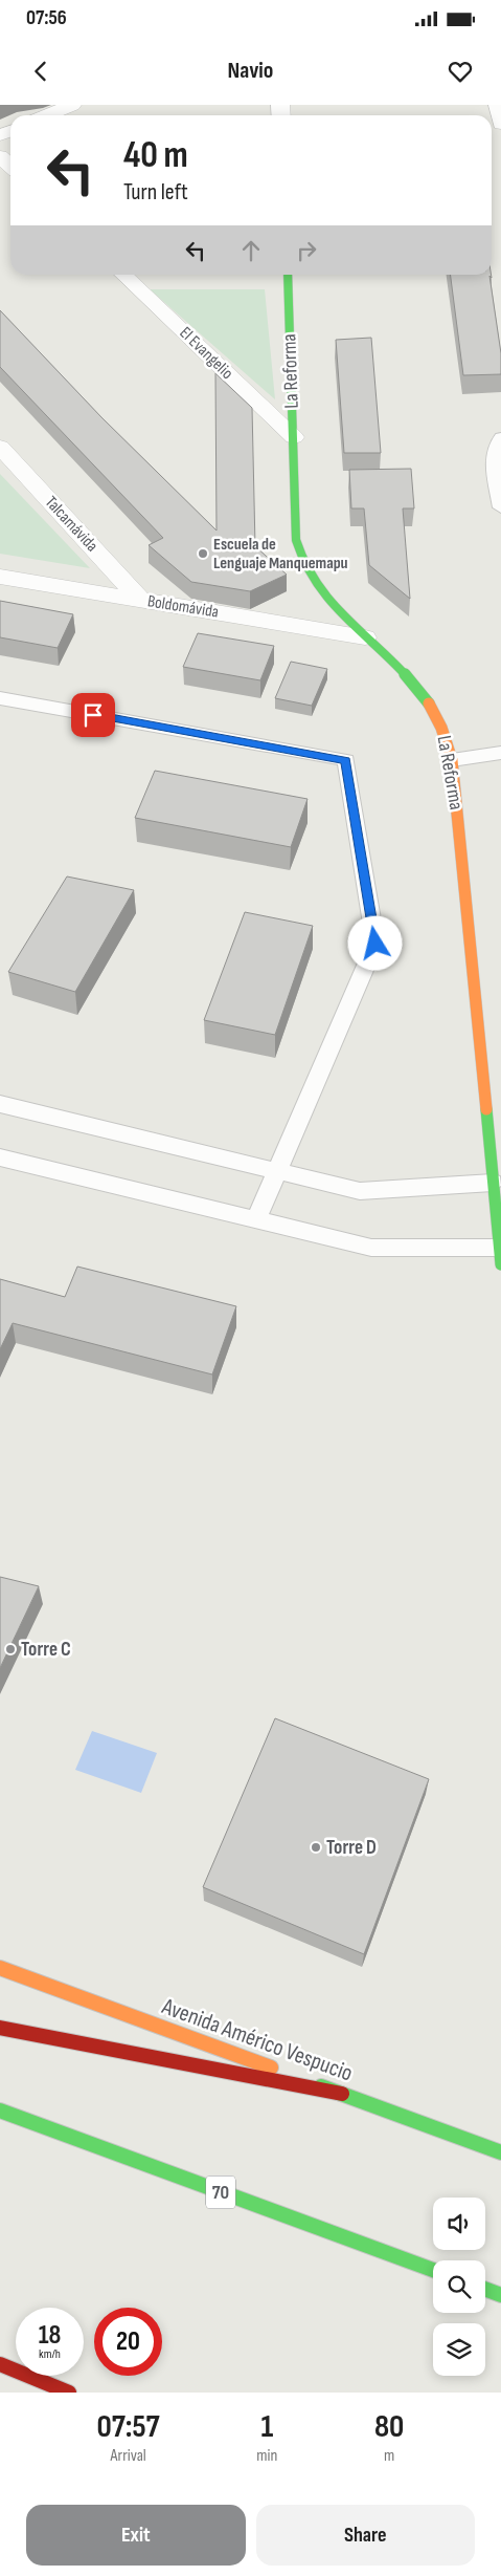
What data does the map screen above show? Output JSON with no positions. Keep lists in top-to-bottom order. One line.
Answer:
{"streets":{"main road":["La Reforma","Avenida Américo Vespucio","70"],"street":["El Evangelio","Talcamávida","Boldomávida"]},"crossings":[["El Evangelio","La Reforma"],["La Reforma","Boldomávida"],["Talcamávida","Boldomávida"]],"places":["Escuela de Lenguaje Manquemapu","Torre C","Torre D"],"page":{"status":"07:56","header":"Navio","turn":["40 m","Turn left"],"speed":"18 km/h","limit":"20","eta":["07:57","Arrival","1","min","80","m"],"buttons":["Exit","Share"]}}
